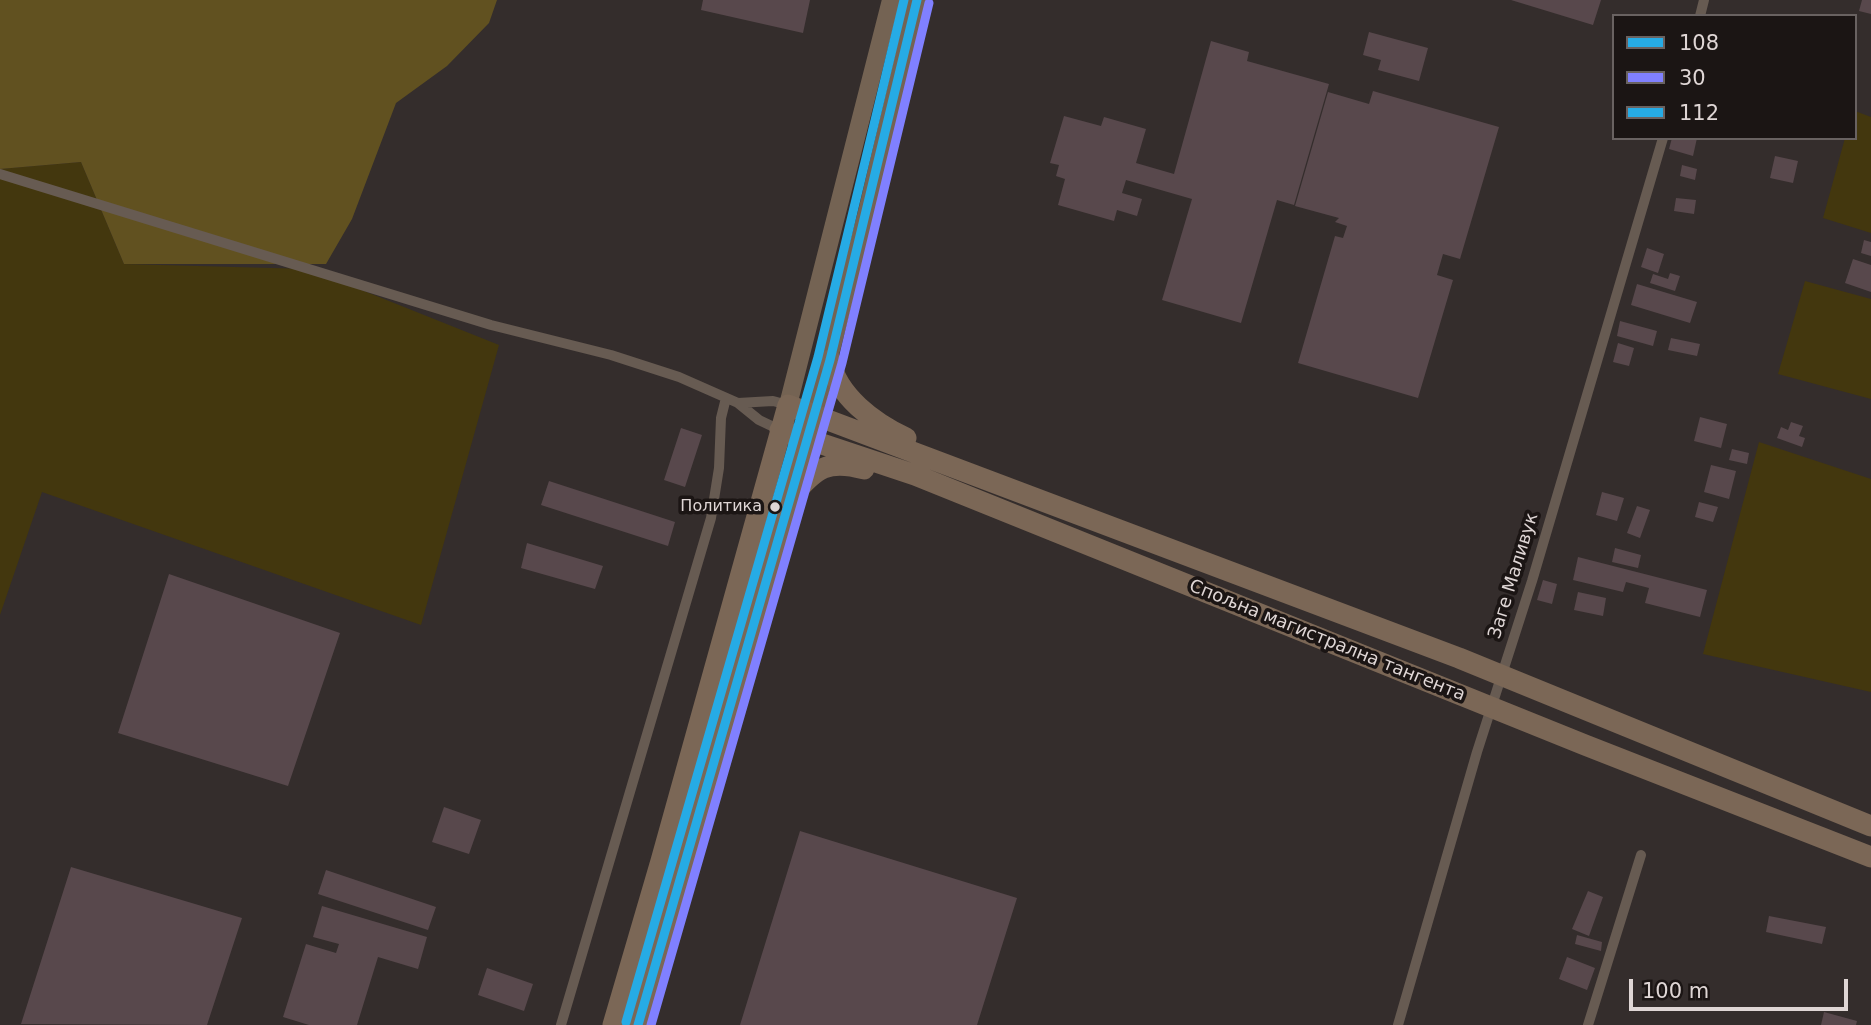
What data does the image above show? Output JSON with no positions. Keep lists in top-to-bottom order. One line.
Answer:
{"streets":{"highway":["Спољна магистрална тангента"],"street":["Заге Маливук"]},"crossings":[["Заге Маливук","Спољна магистрална тангента"]],"places":["Политика"],"lines":["transit line 108","transit line 112","transit line 30"],"legend":["108","30","112"],"scale_bar":"100 m"}
